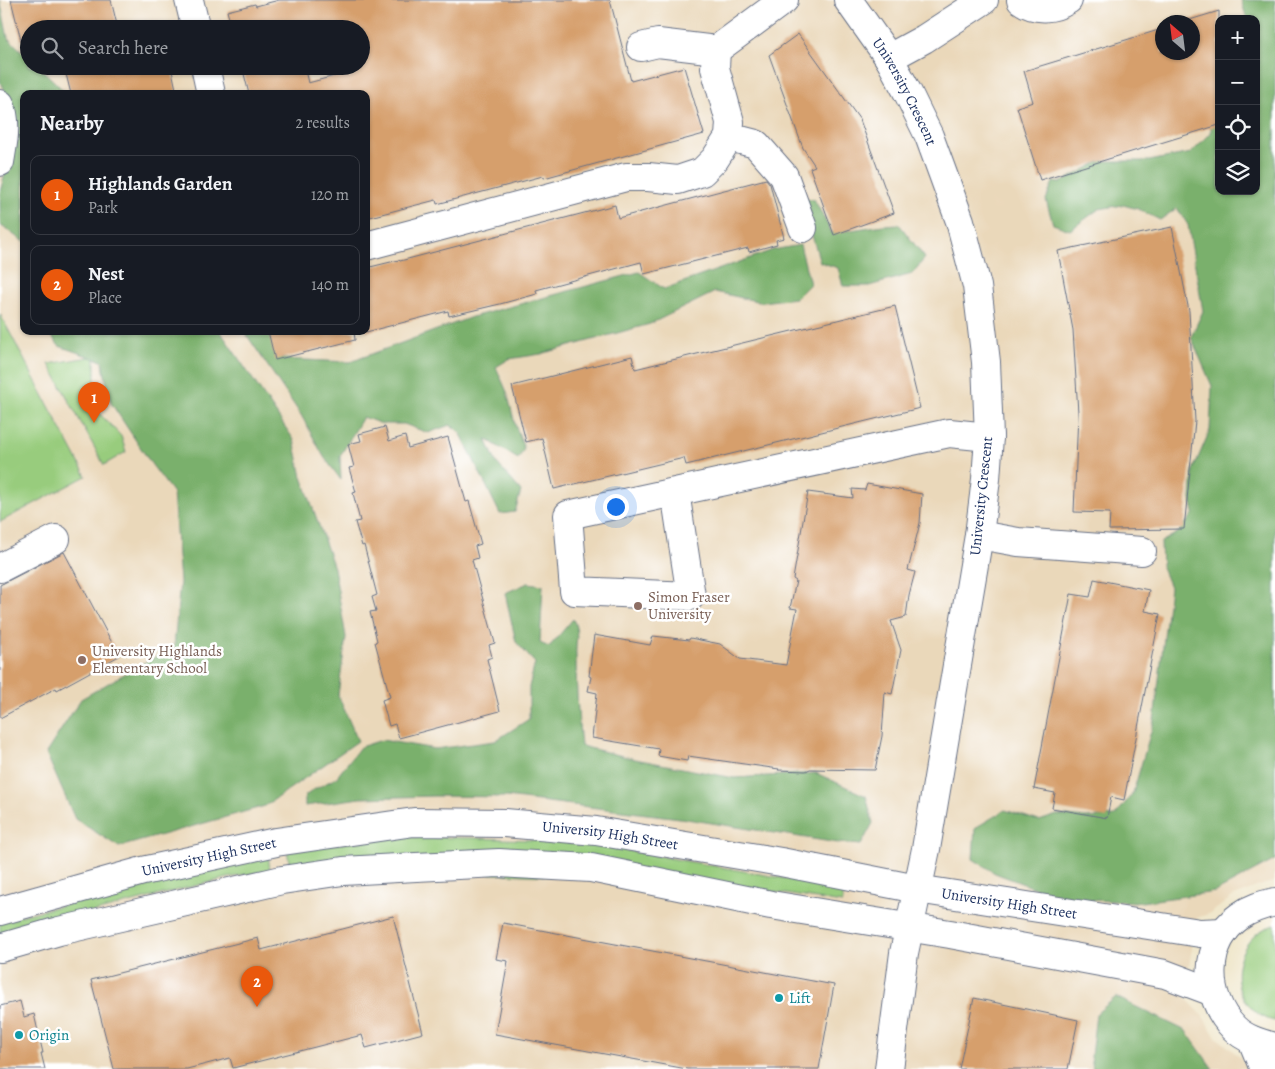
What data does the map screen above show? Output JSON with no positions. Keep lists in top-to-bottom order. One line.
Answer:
{"streets":{"street":["University Crescent","University High Street"]},"crossings":[["University Crescent","University High Street"]],"places":["Simon Fraser University","University Highlands Elementary School","Lift","Origin"],"north":"top left","page":{"map_buttons":["+","−"],"search":"Search here","heading":["Nearby","2 results"],"list":[{"mark":"1","name":"Highlands Garden","note":"Park","value":"120 m"},{"mark":"2","name":"Nest","note":"Place","value":"140 m"}],"pins":["1","2"]}}
